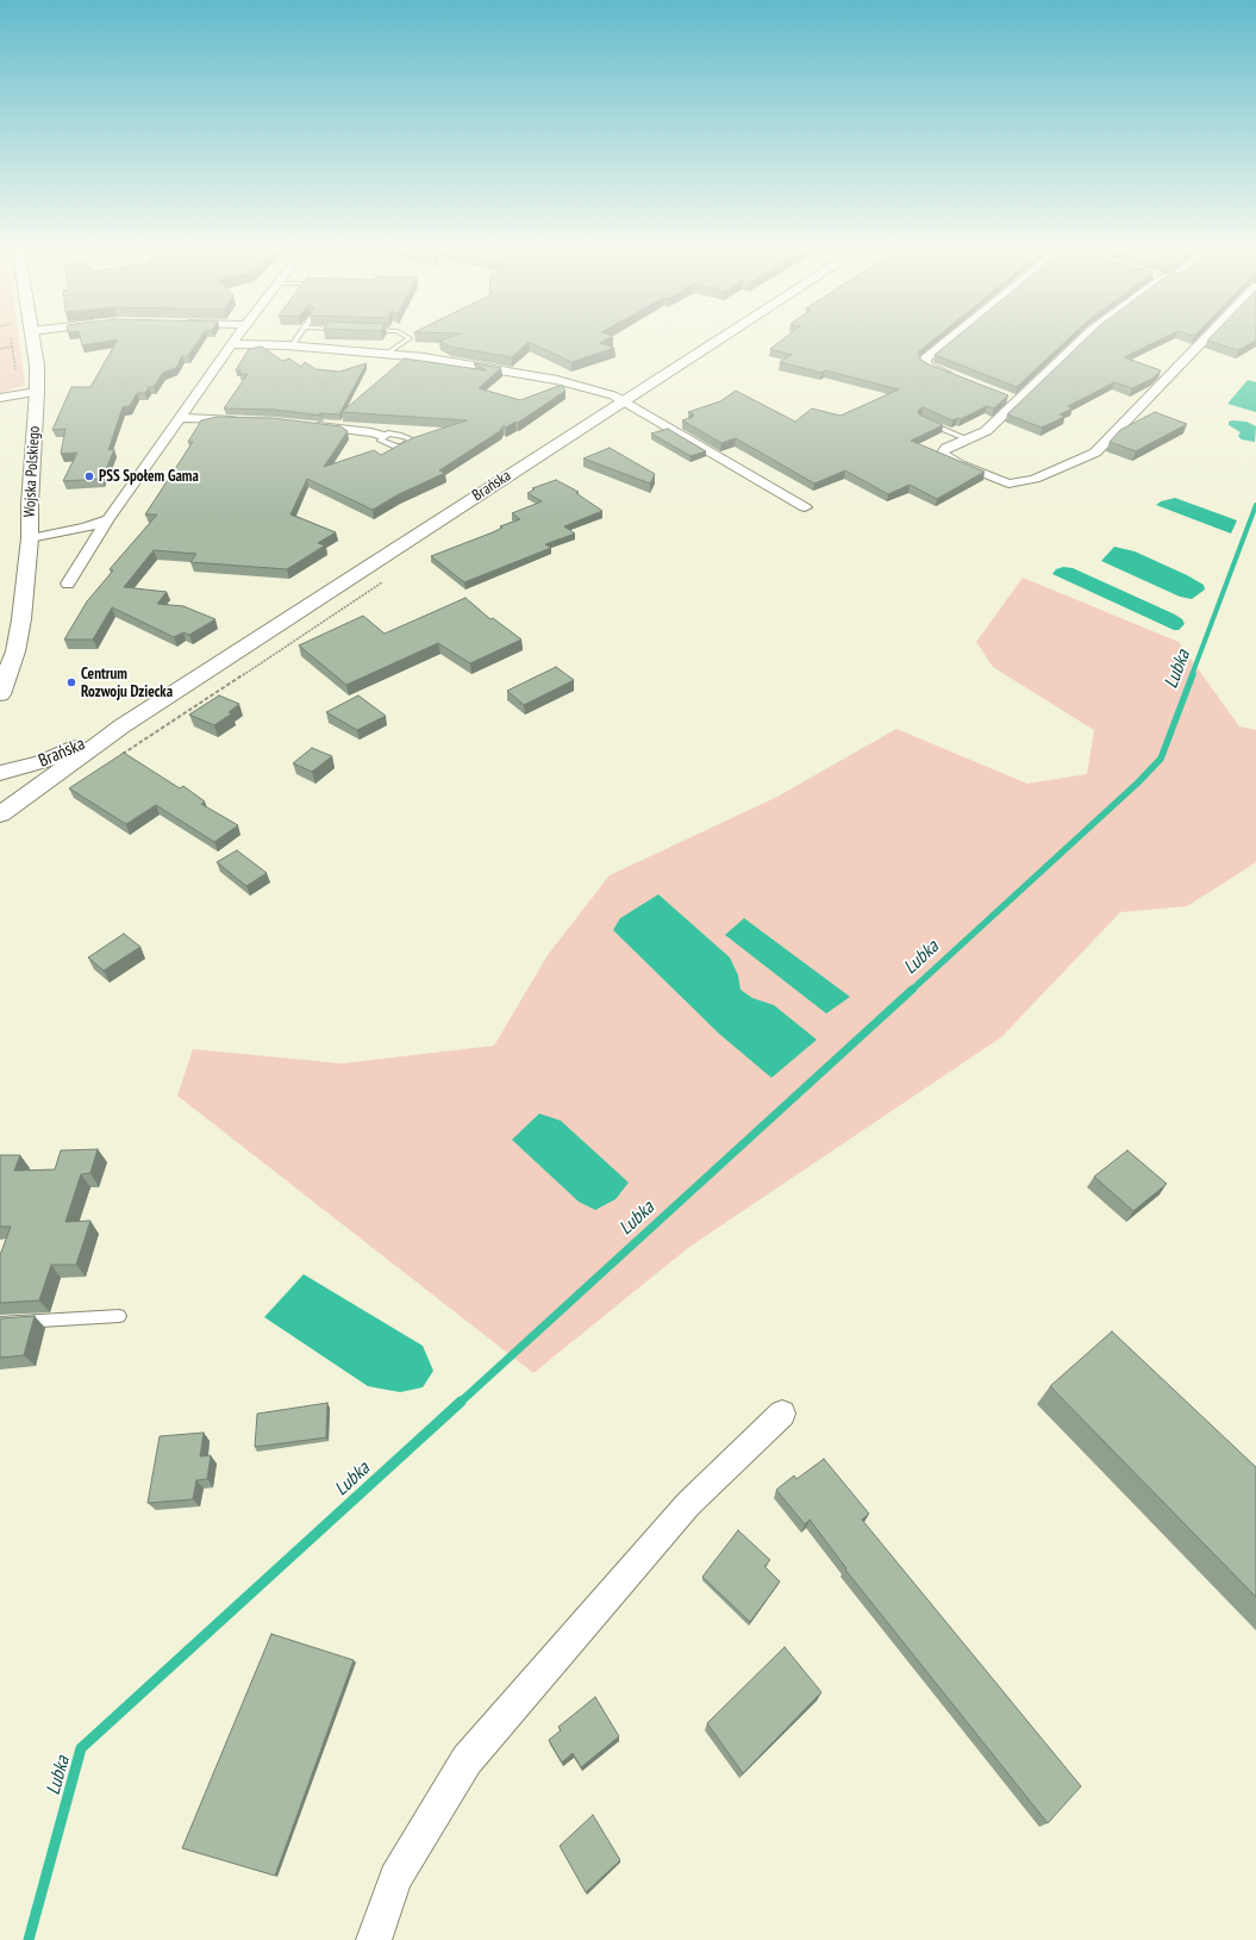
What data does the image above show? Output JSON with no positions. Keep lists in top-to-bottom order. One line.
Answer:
{"streets":{"main road":["Wojska Polskiego"],"street":["Brańska"]},"water":["Lubka"],"places":["PSS Społem Gama","Centrum Rozwoju Dziecka"]}
